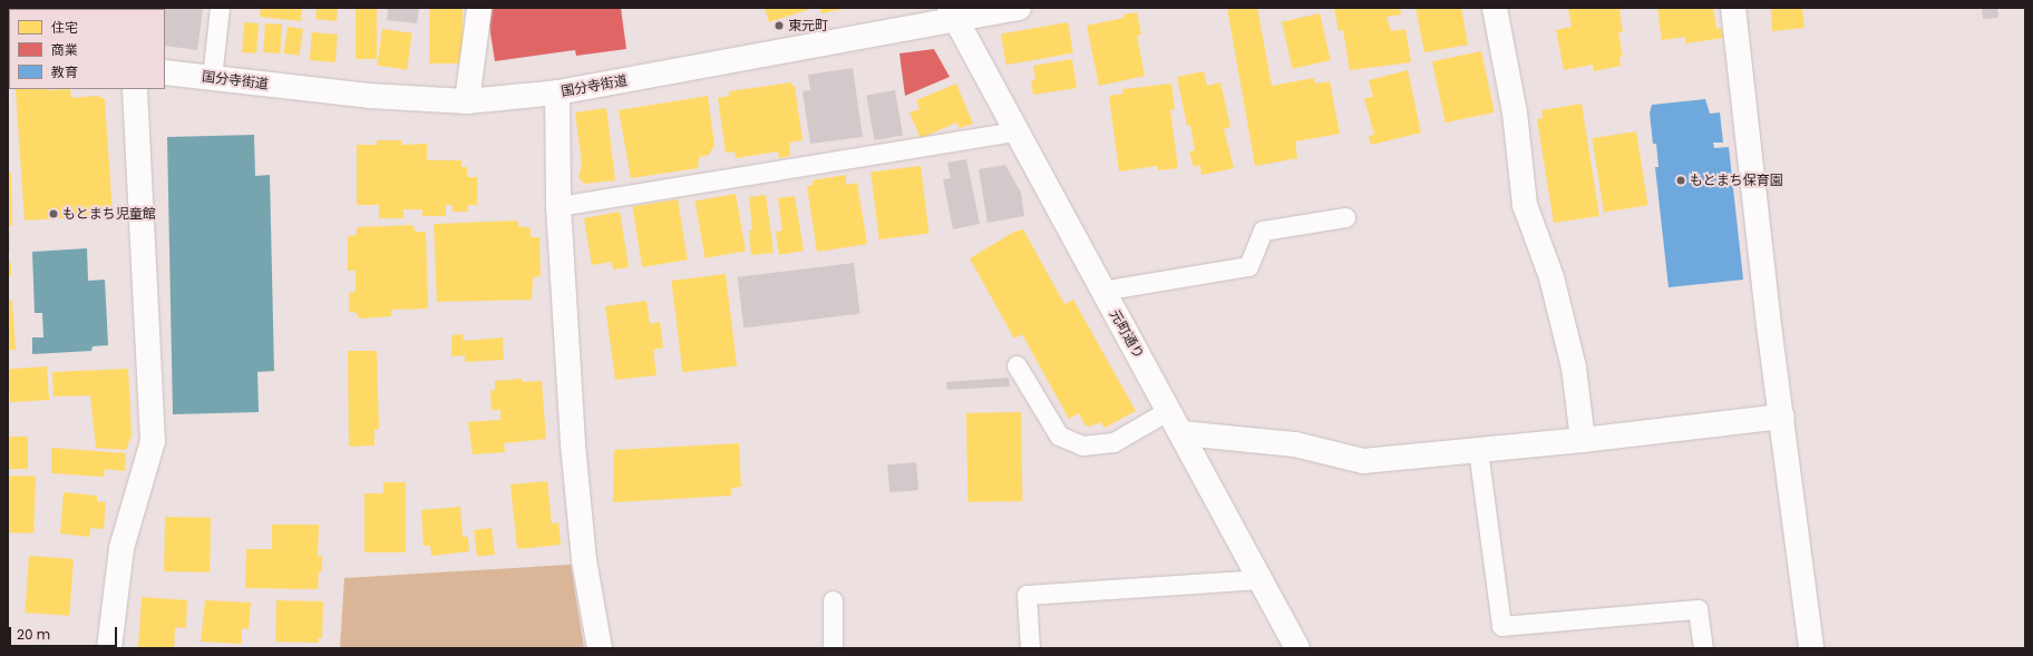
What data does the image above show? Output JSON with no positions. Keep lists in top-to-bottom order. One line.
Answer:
{"streets":{"street":["国分寺街道","元町通り"]},"crossings":[["国分寺街道","元町通り"]],"places":["東元町","もとまち保育園","もとまち児童館"],"legend":["住宅","商業","教育"],"scale_bar":"20 m"}
